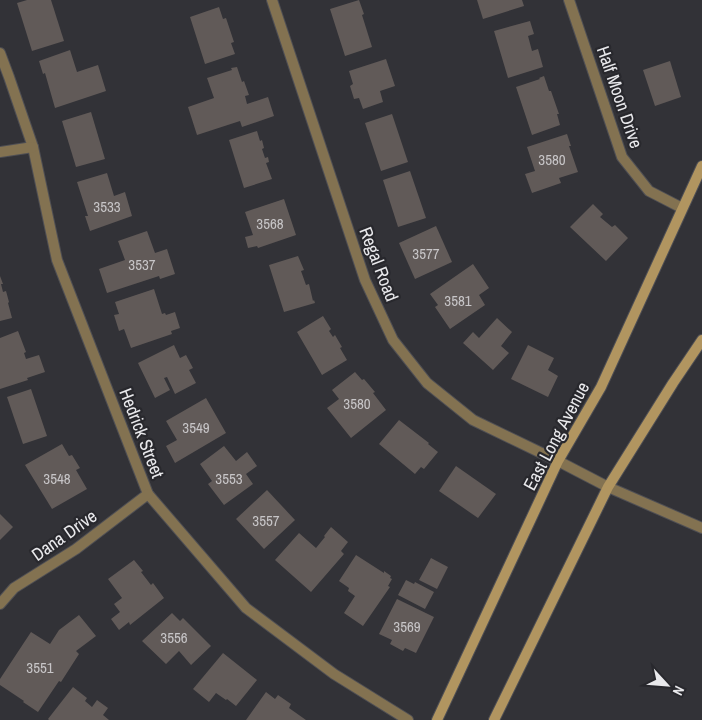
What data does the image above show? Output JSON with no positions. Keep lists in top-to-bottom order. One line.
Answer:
{"streets":{"main road":["East Long Avenue"],"street":["Half Moon Drive","Regal Road","Hedrick Street","Dana Drive"]},"crossings":[["Half Moon Drive","East Long Avenue"],["Regal Road","East Long Avenue"],["Hedrick Street","Dana Drive"]],"house_numbers":["3580","3533","3568","3577","3537","3581","3580","3549","3548","3553","3557","3569","3556","3551"],"north":"bottom right"}
